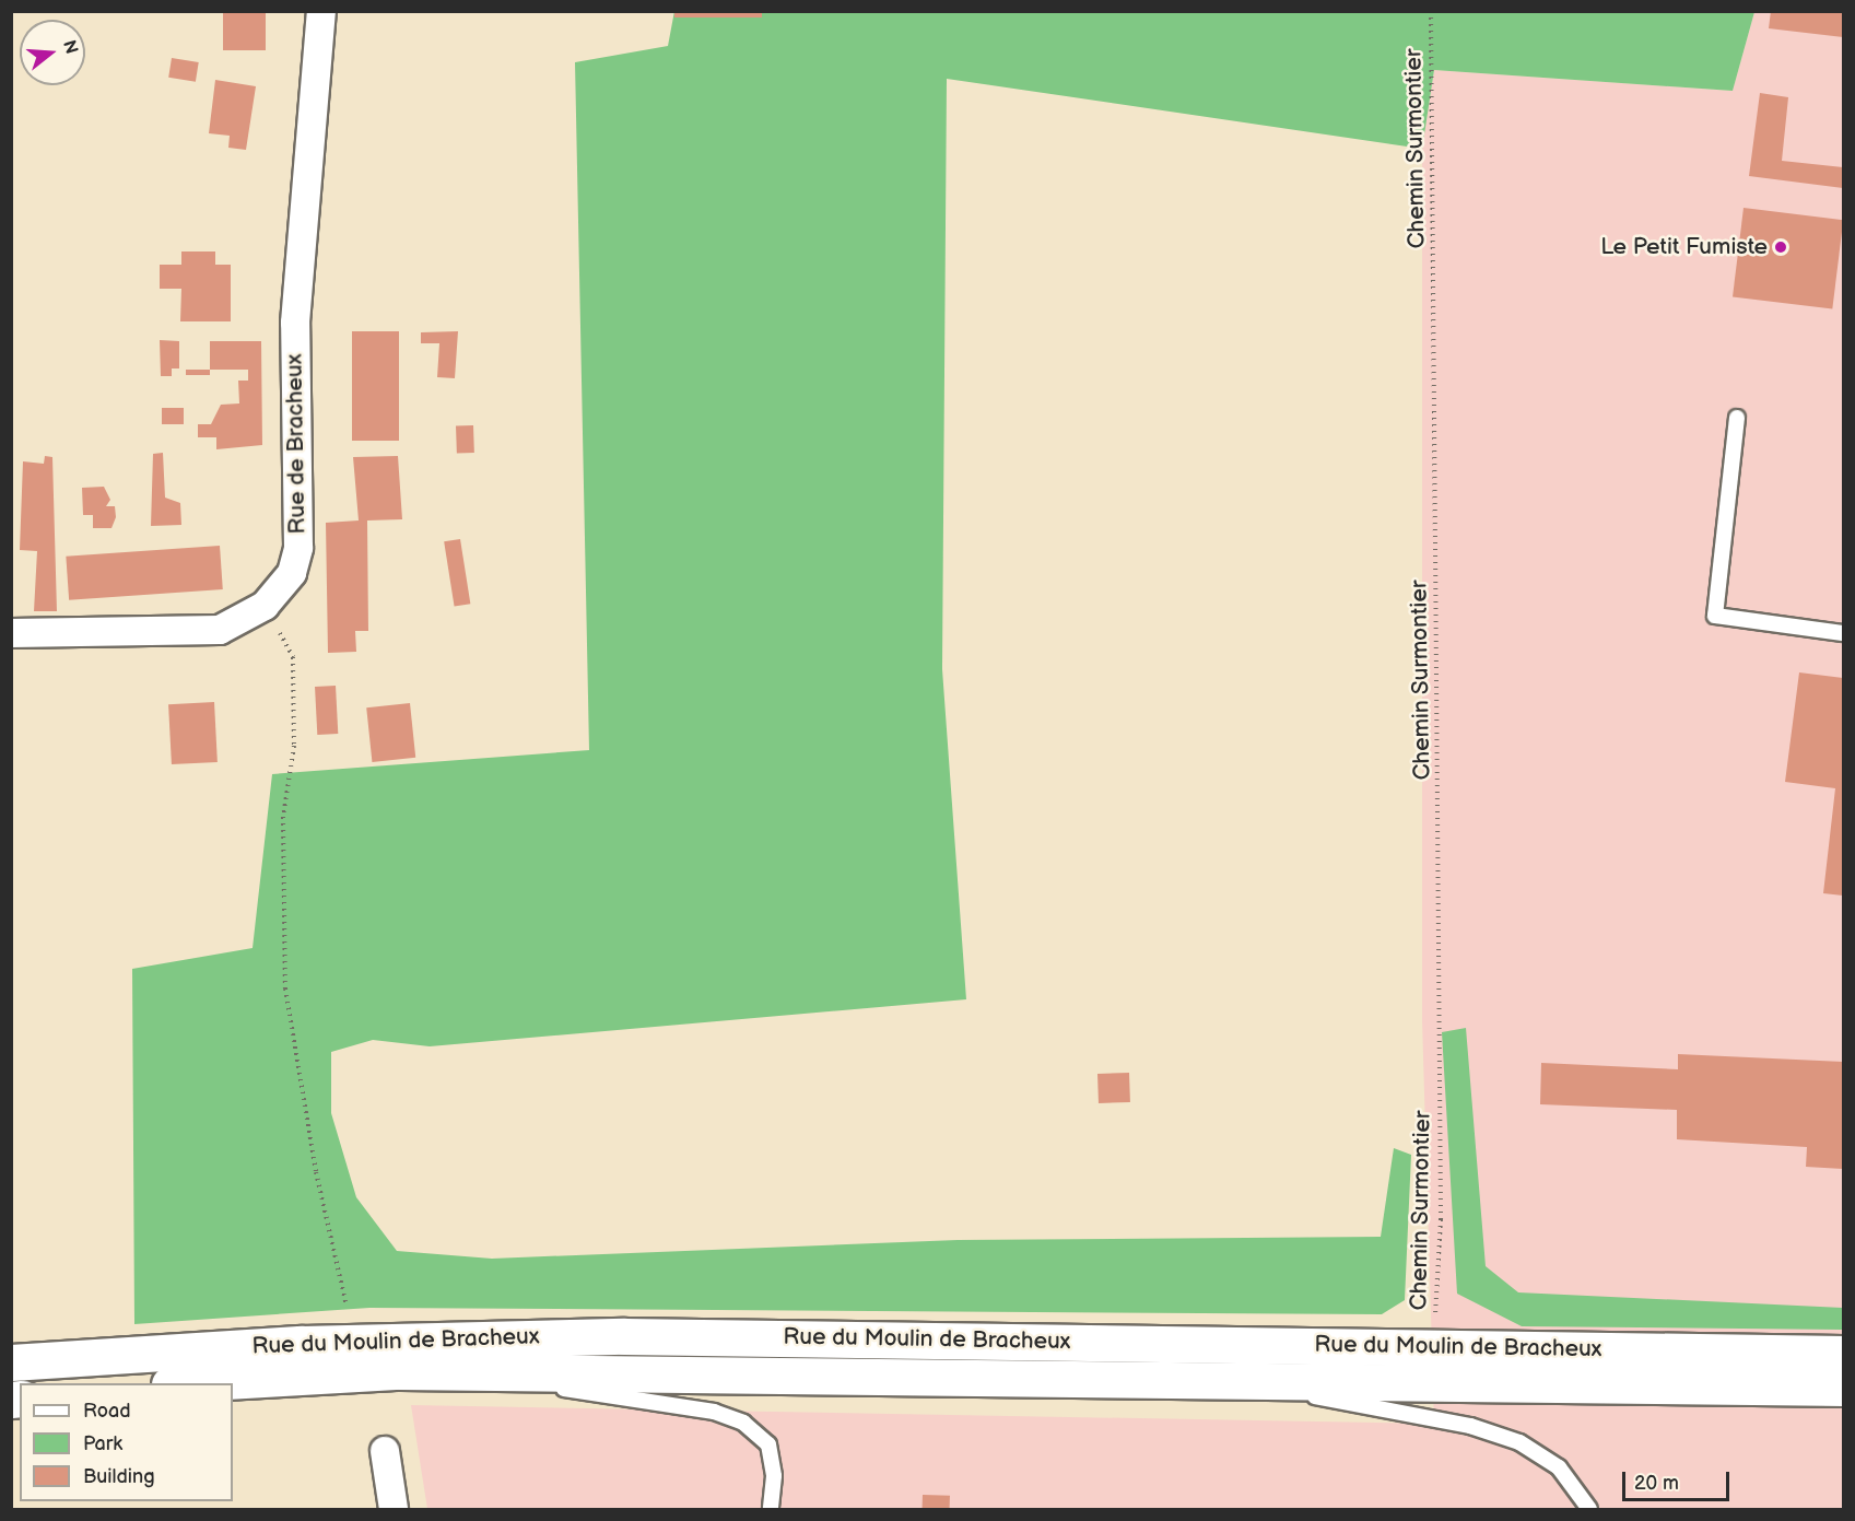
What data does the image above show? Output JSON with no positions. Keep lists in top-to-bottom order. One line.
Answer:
{"streets":{"main road":["Rue du Moulin de Bracheux"],"street":["Rue de Bracheux"],"path":["Chemin Surmontier"]},"crossings":[["Chemin Surmontier","Rue du Moulin de Bracheux"]],"places":["Le Petit Fumiste"],"legend":["Road","Park","Building"],"scale_bar":"20 m","north":"right"}
